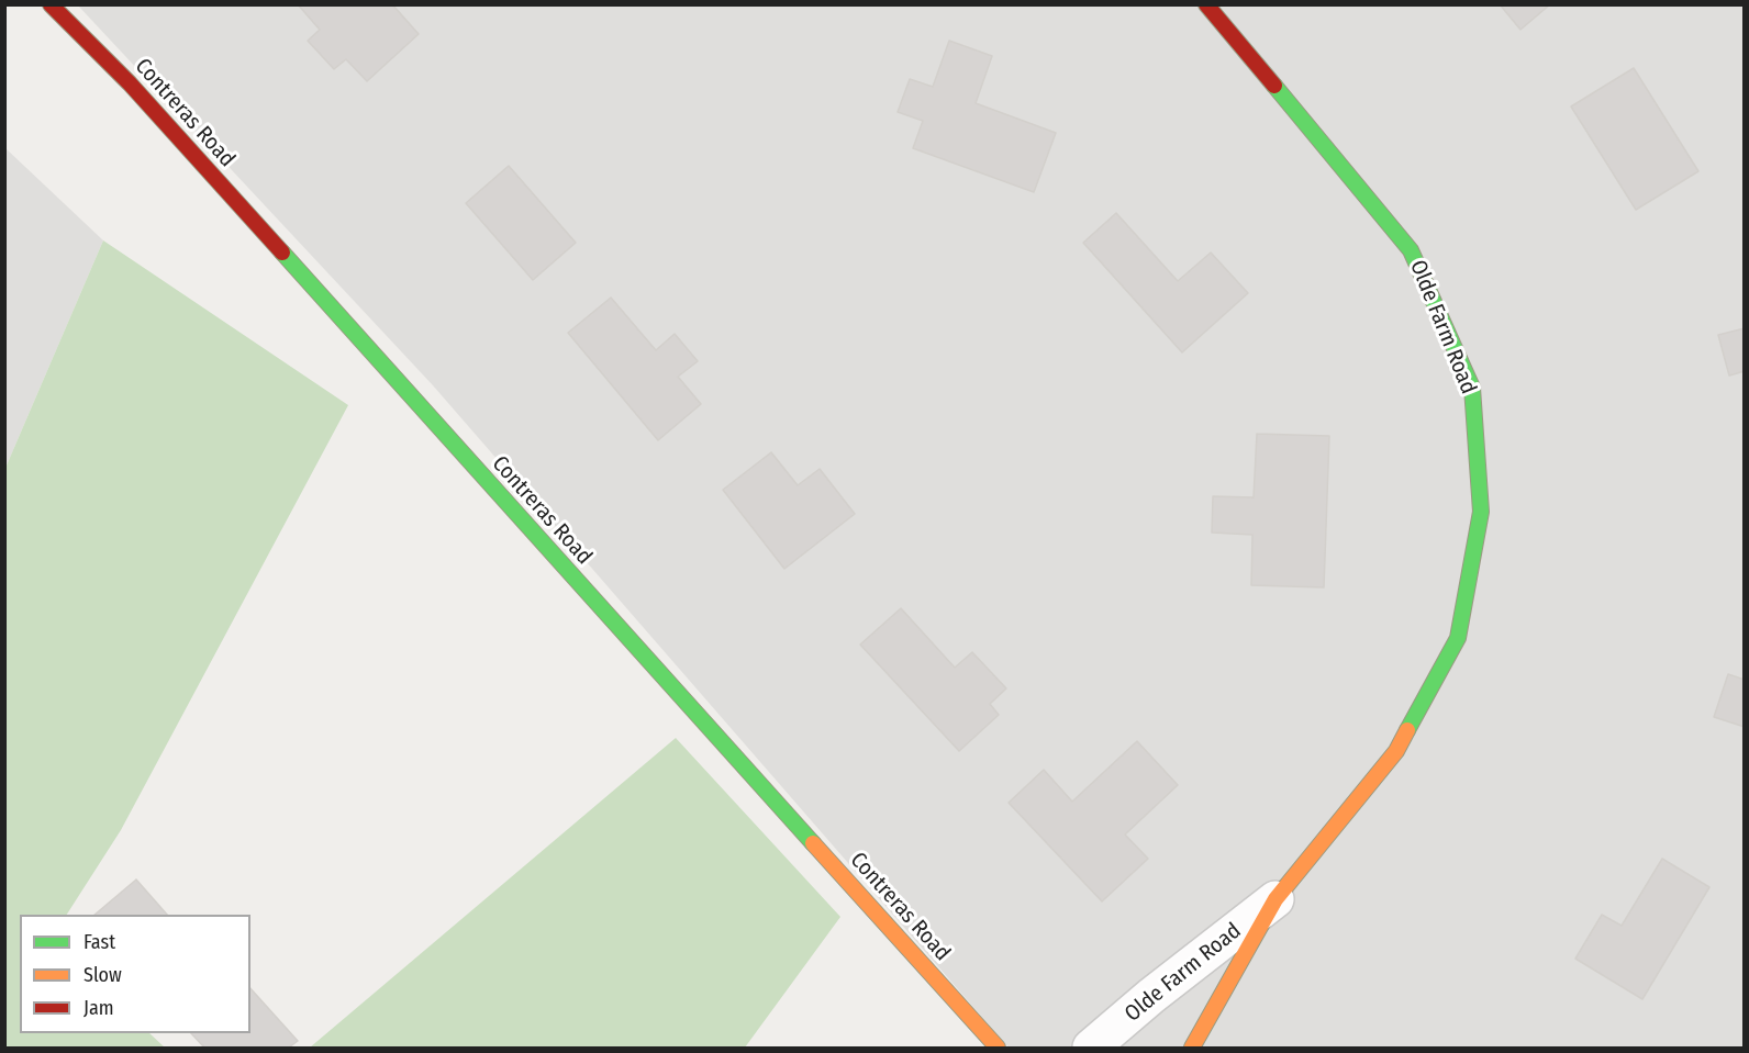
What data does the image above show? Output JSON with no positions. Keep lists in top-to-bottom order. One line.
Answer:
{"streets":{"street":["Contreras Road","Olde Farm Road"]},"legend":["Fast","Slow","Jam"]}
